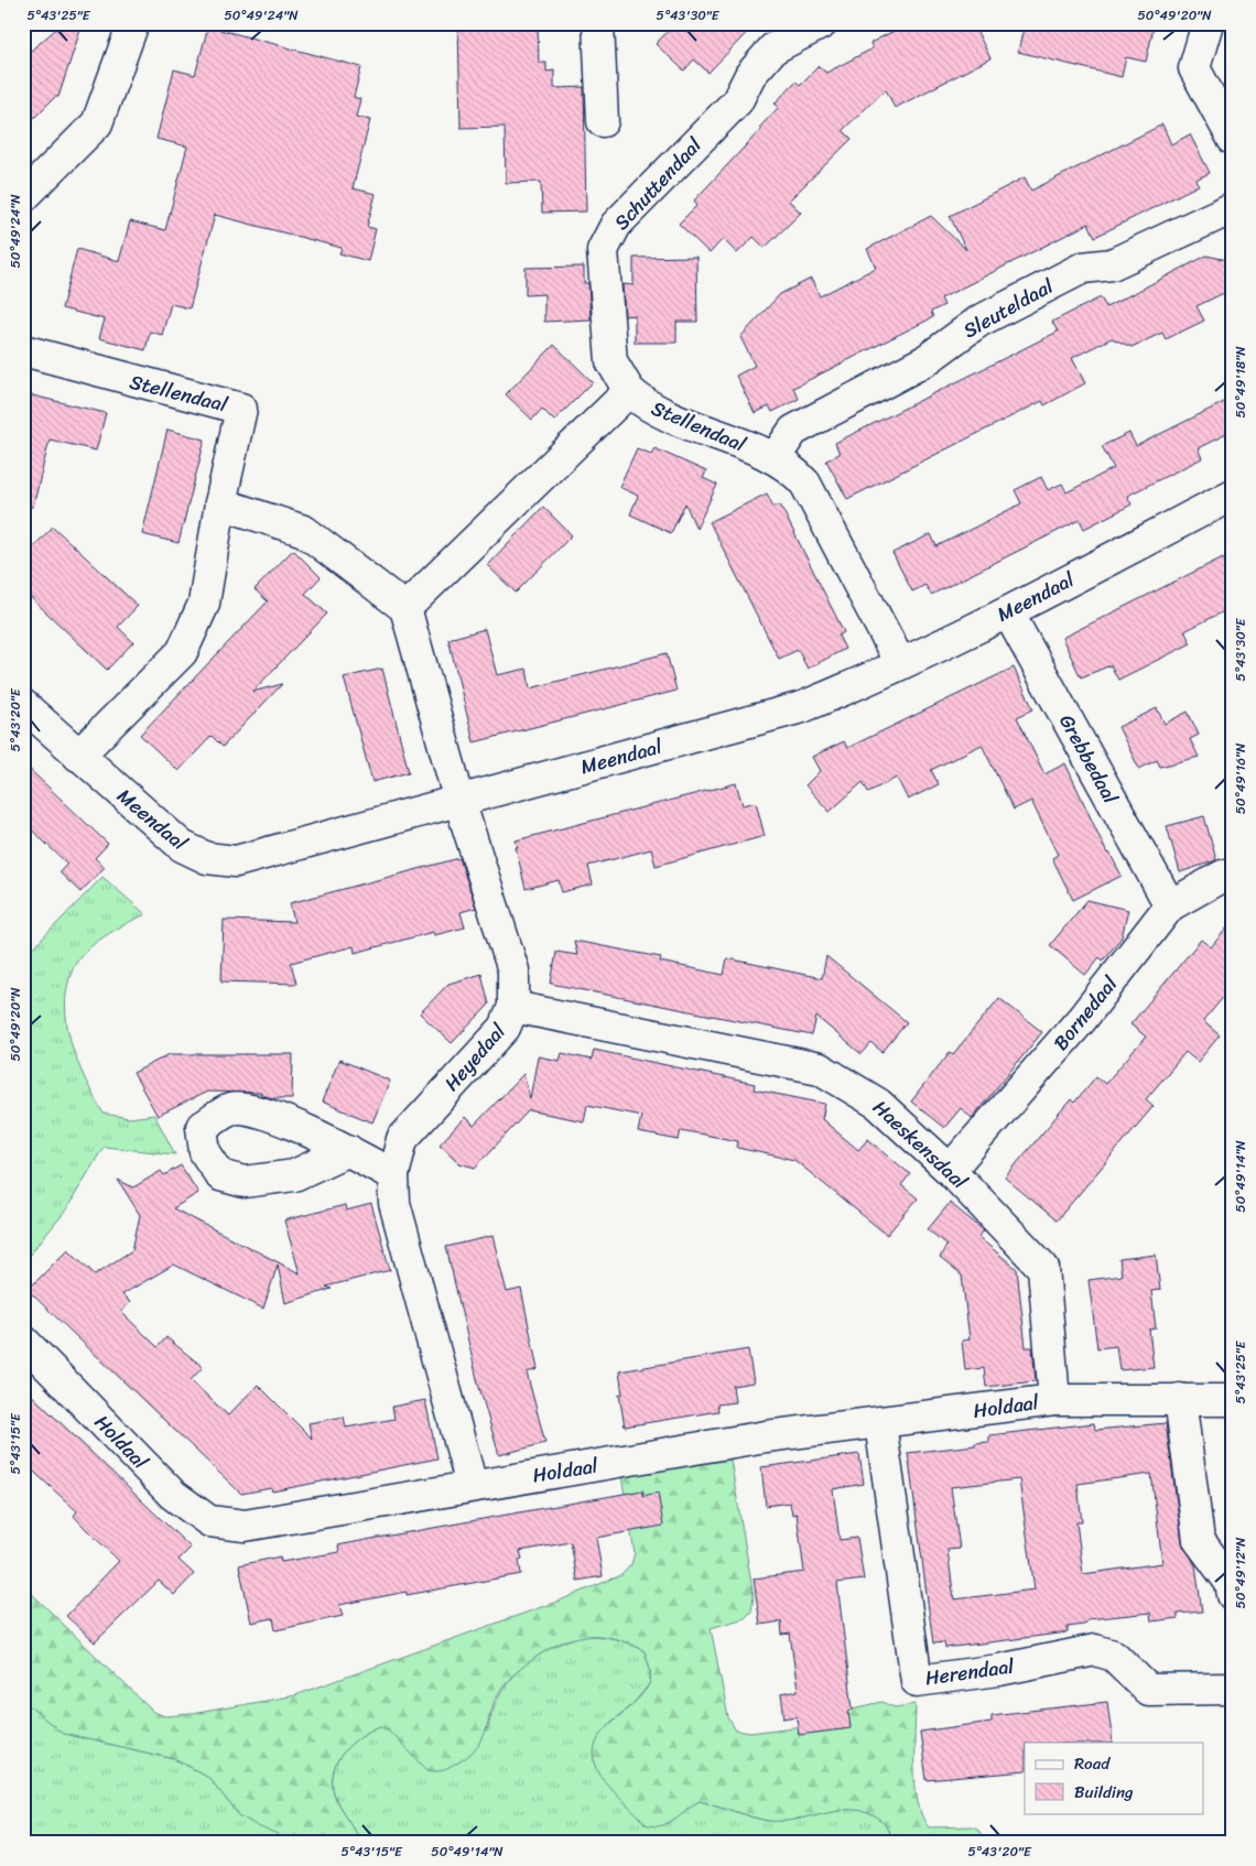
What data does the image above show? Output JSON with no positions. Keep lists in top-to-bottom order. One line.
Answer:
{"streets":{"street":["Schuttendaal","Sleuteldaal","Stellendaal","Meendaal","Grebbedaal","Bornedaal","Heyedaal","Haeskensdaal","Holdaal","Herendaal"]},"crossings":[["Schuttendaal","Stellendaal"],["Sleuteldaal","Stellendaal"],["Stellendaal","Meendaal"],["Meendaal","Grebbedaal"],["Meendaal","Heyedaal"],["Grebbedaal","Bornedaal"],["Bornedaal","Haeskensdaal"],["Heyedaal","Haeskensdaal"],["Heyedaal","Holdaal"],["Haeskensdaal","Holdaal"],["Holdaal","Herendaal"]],"legend":["Road","Building"],"coordinates":["5°43'25\"E","50°49'24\"N","5°43'30\"E","50°49'20\"N","50°49'18\"N","5°43'20\"E","50°49'16\"N","50°49'14\"N","5°43'15\"E","50°49'12\"N"]}
